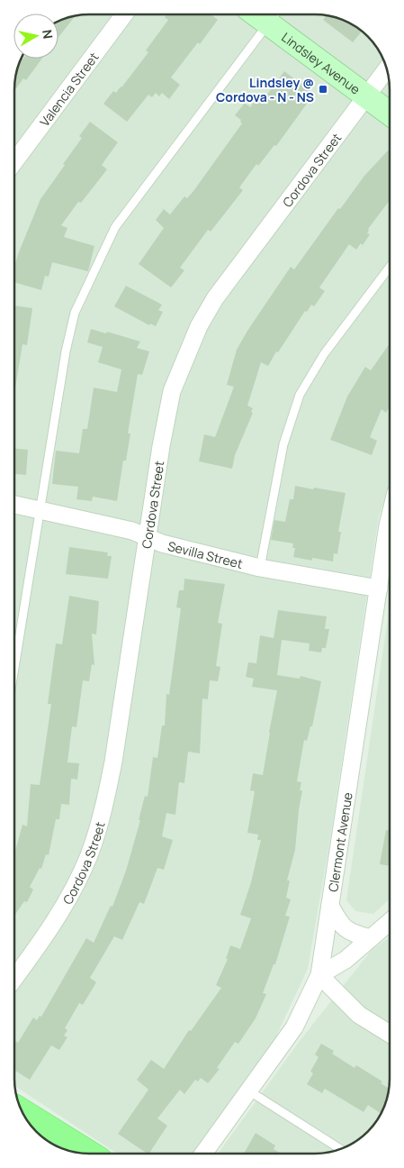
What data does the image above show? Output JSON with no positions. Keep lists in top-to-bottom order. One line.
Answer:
{"streets":{"street":["Lindsley Avenue","Valencia Street","Cordova Street","Sevilla Street","Clermont Avenue"]},"crossings":[["Lindsley Avenue","Cordova Street"],["Cordova Street","Sevilla Street"],["Sevilla Street","Clermont Avenue"]],"places":{"transit":["Lindsley @ Cordova - N - NS"]},"north":"right"}
